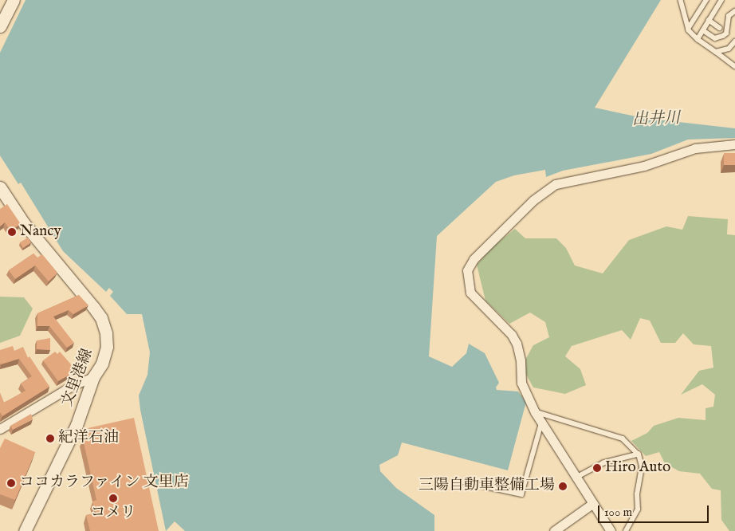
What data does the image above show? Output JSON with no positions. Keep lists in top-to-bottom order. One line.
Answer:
{"streets":{"main road":["文里港線"]},"water":["出井川"],"places":["Nancy","紀洋石油","Hiro Auto","ココカラファイン 文里店","三陽自動車整備工場","コメリ"],"scale_bar":"100 m"}
